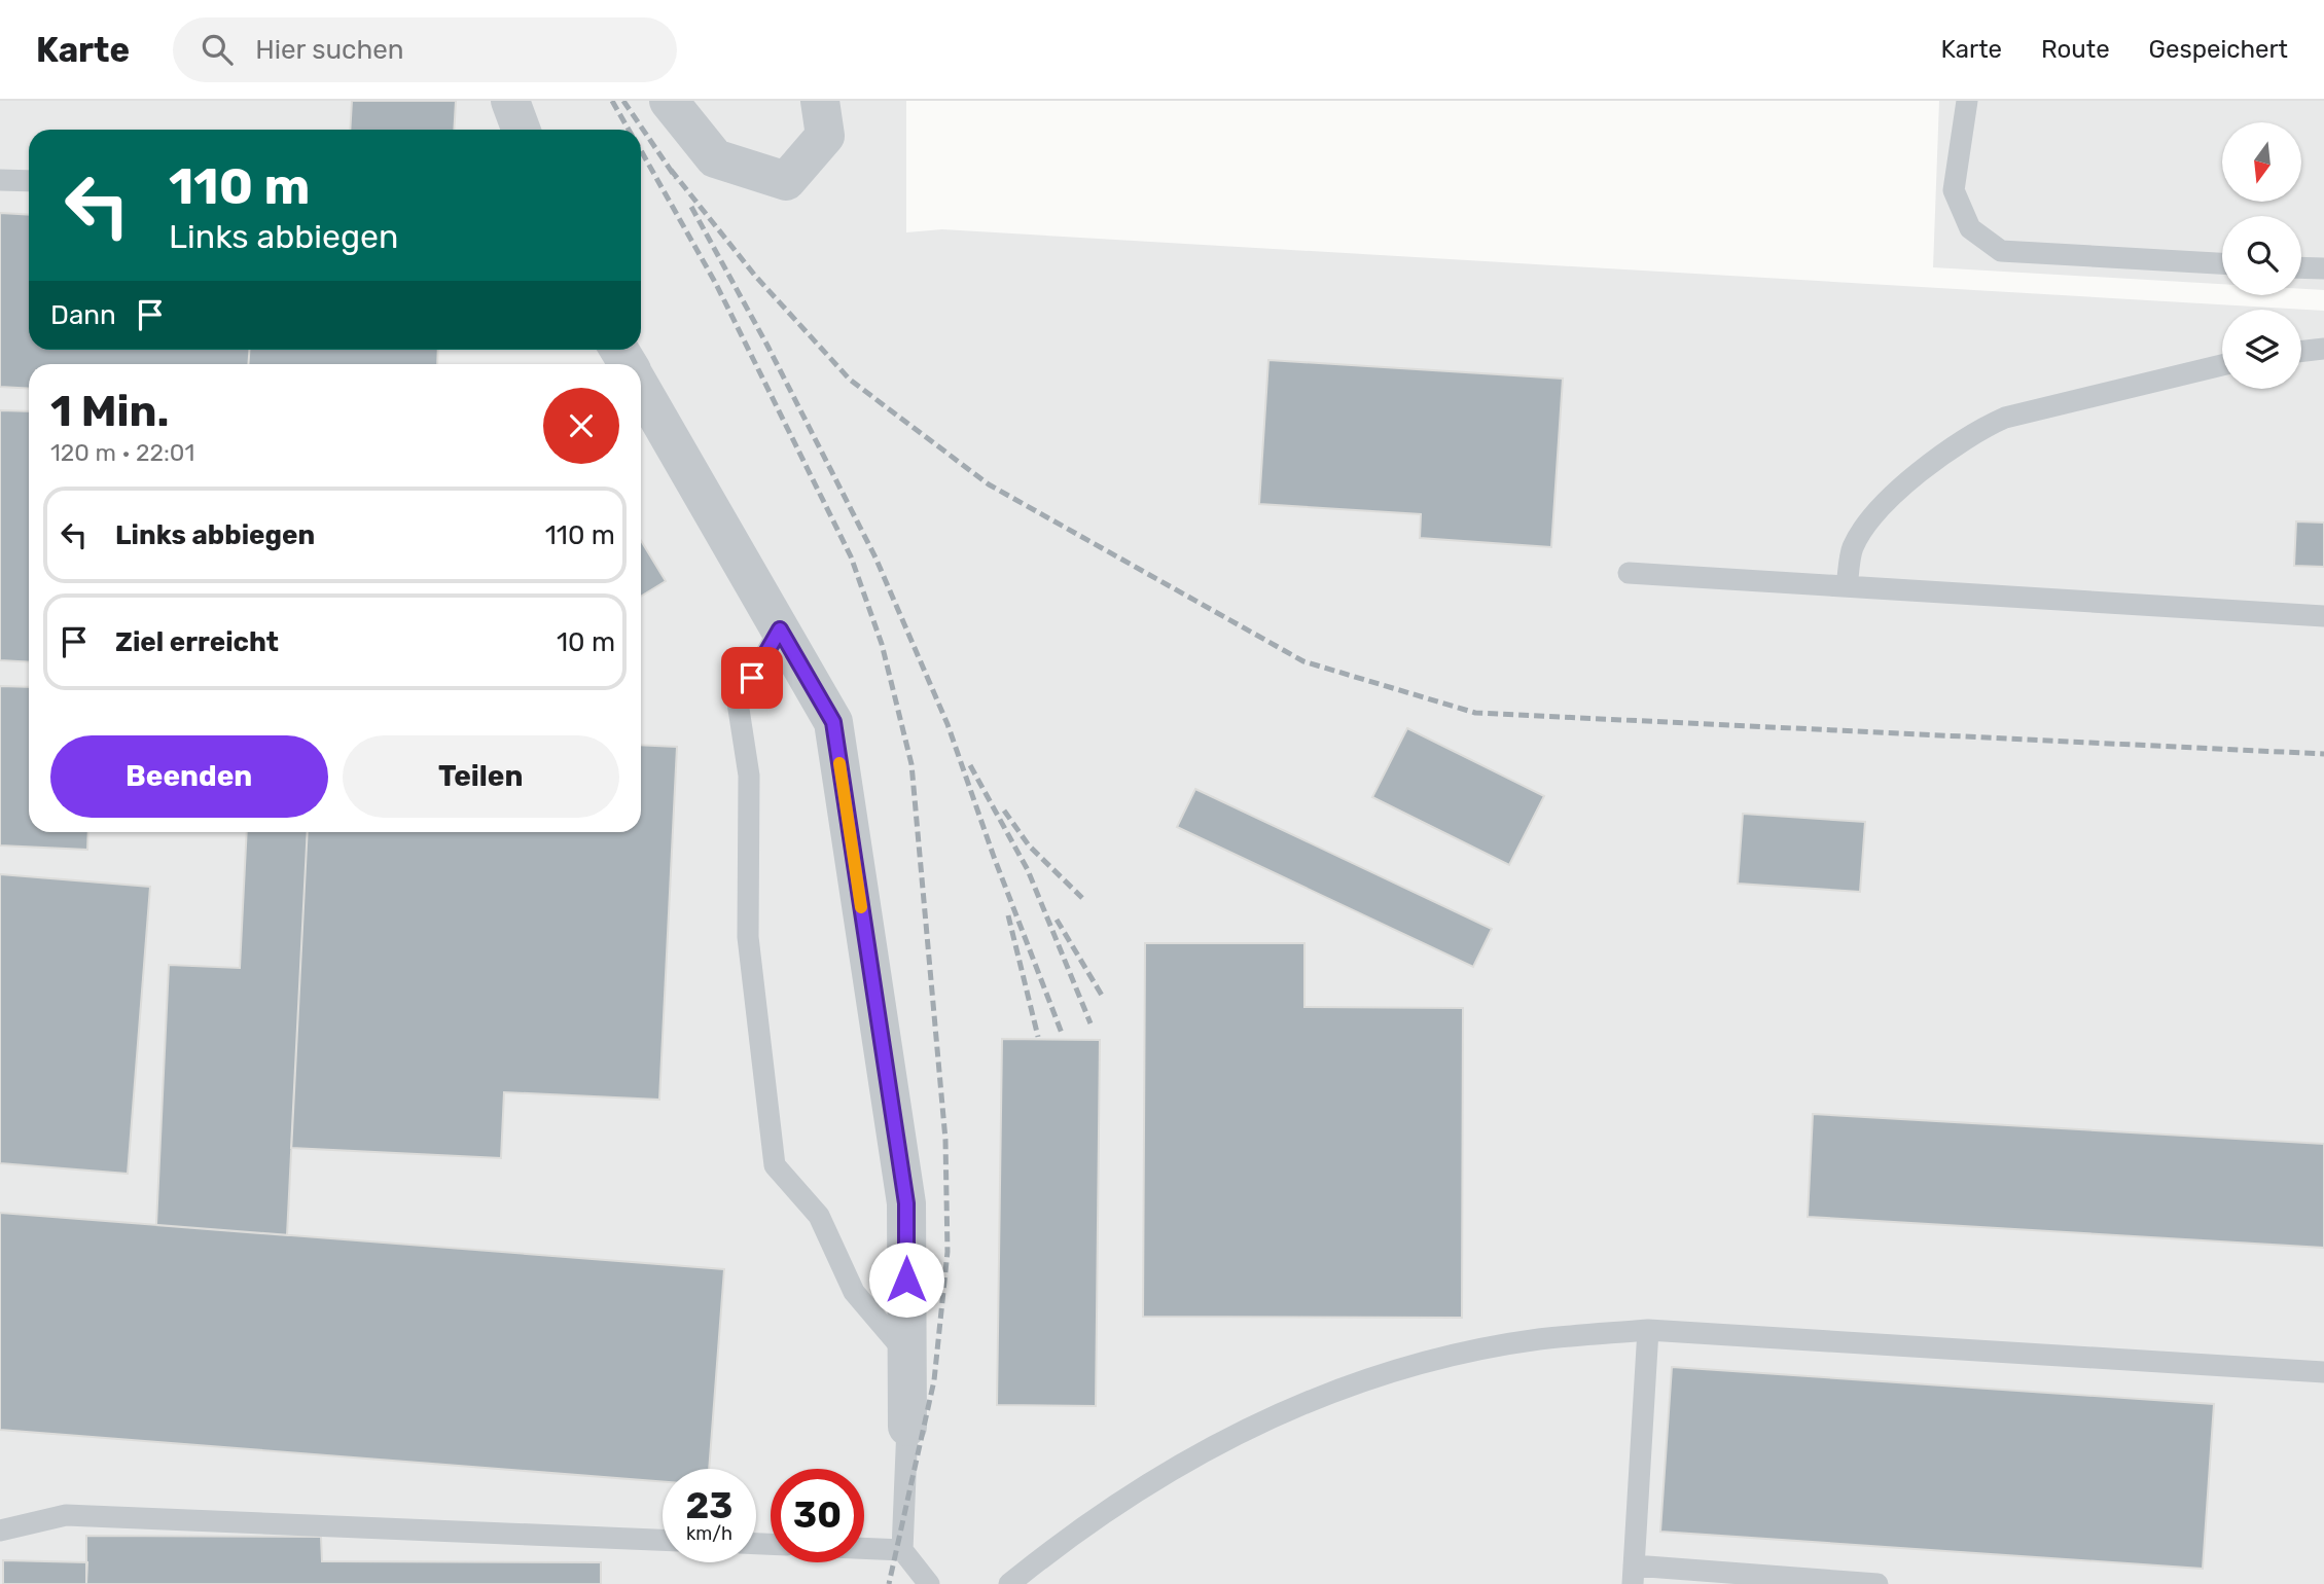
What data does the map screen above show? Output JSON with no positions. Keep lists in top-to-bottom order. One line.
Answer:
{"north":"bottom","page":{"header":"Karte","search":"Hier suchen","nav":["Karte","Route","Gespeichert"],"turn":["110 m","Links abbiegen"],"then":"Dann","heading":["1 Min.","120 m · 22:01"],"list":[{"name":"Links abbiegen","value":"110 m"},{"name":"Ziel erreicht","value":"10 m"}],"buttons":["Beenden","Teilen"],"speed":"23 km/h","limit":"30"}}
